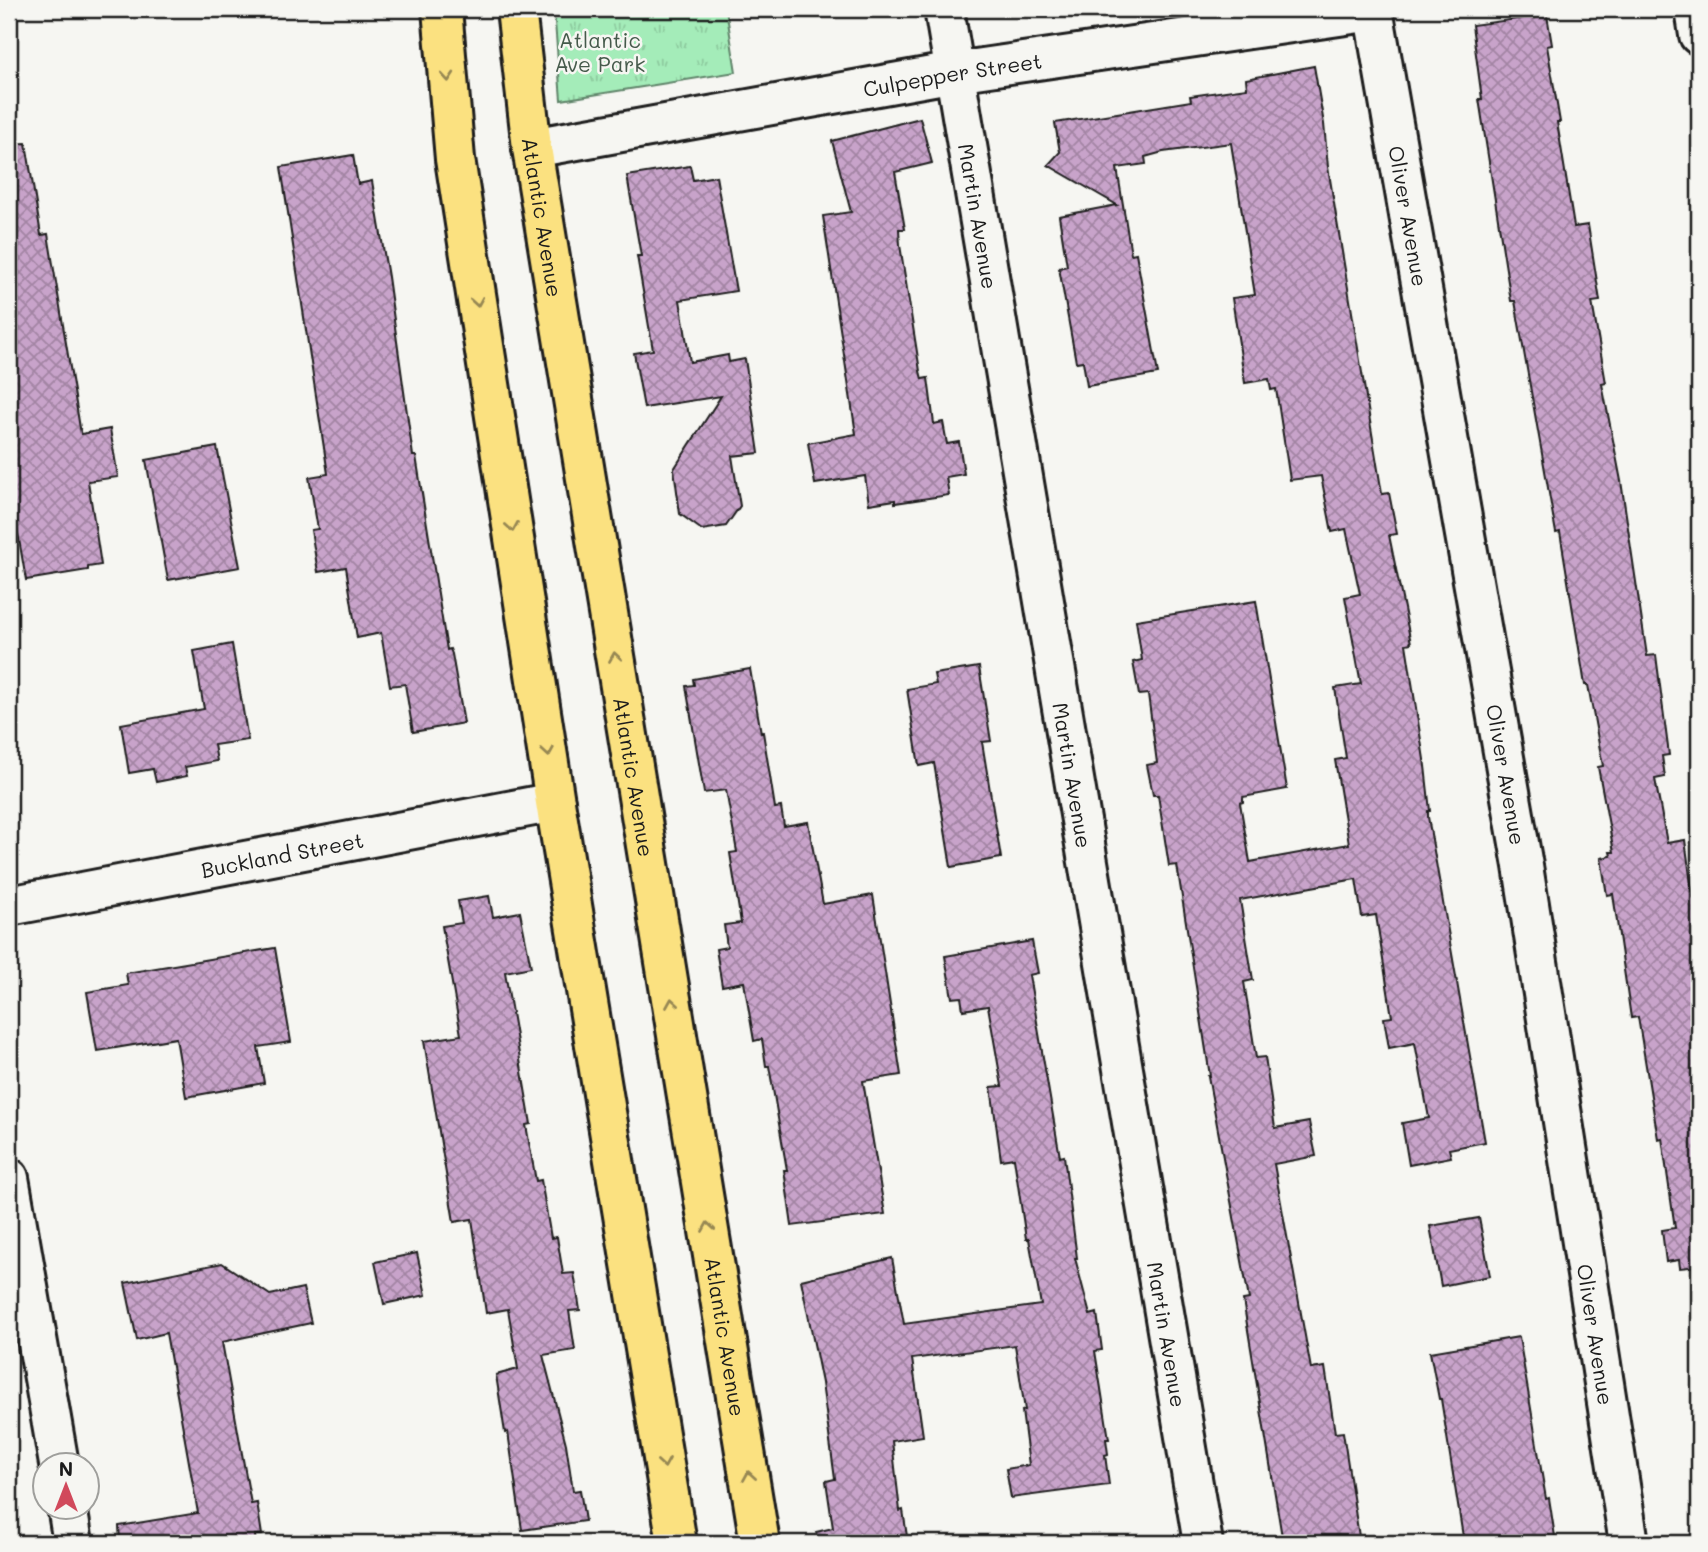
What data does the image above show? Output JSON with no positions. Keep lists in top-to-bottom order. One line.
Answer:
{"streets":{"main road":["Atlantic Avenue"],"street":["Culpepper Street","Oliver Avenue","Martin Avenue","Buckland Street"]},"crossings":[["Culpepper Street","Oliver Avenue"],["Culpepper Street","Atlantic Avenue"],["Culpepper Street","Martin Avenue"]],"parks":["Atlantic Ave Park"],"north":"top"}
